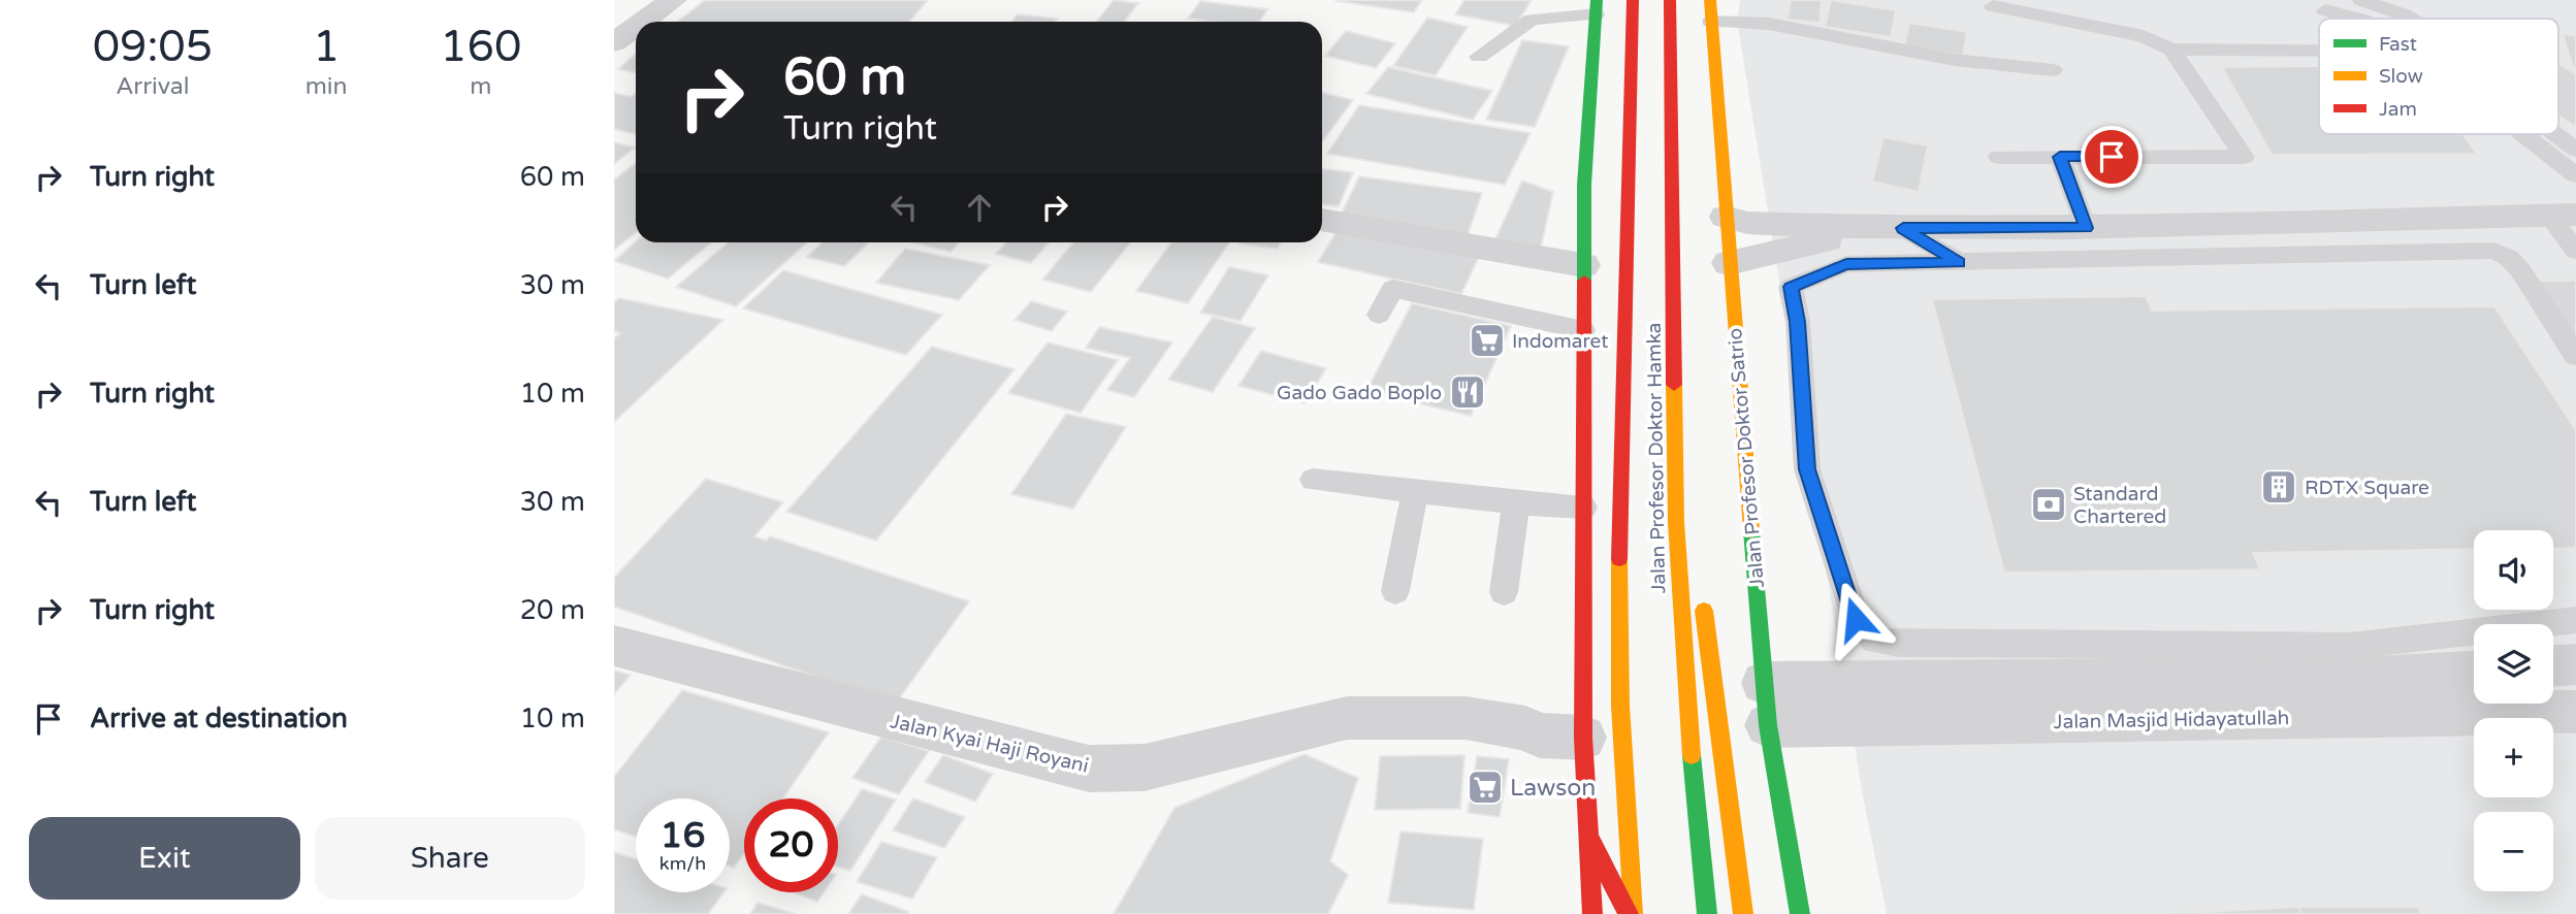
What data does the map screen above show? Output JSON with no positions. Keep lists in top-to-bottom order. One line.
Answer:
{"streets":{"main road":["Jalan Profesor Doktor Hamka","Jalan Profesor Doktor Satrio"],"street":["Jalan Masjid Hidayatullah","Jalan Kyai Haji Royani"]},"crossings":[["Jalan Profesor Doktor Satrio","Jalan Masjid Hidayatullah"]],"places":{"supermarket":["Indomaret","Lawson"],"restaurant":["Gado Gado Boplo"],"building":["RDTX Square"],"bank":["Standard Chartered"]},"legend":["Fast","Slow","Jam"],"page":{"eta":["09:05","Arrival","1","min","160","m"],"turn":["60 m","Turn right"],"list":[{"name":"Turn right","value":"60 m"},{"name":"Turn left","value":"30 m"},{"name":"Turn right","value":"10 m"},{"name":"Turn left","value":"30 m"},{"name":"Turn right","value":"20 m"},{"name":"Arrive at destination","value":"10 m"}],"map_buttons":["+","−"],"speed":"16 km/h","limit":"20","buttons":["Exit","Share"]}}
